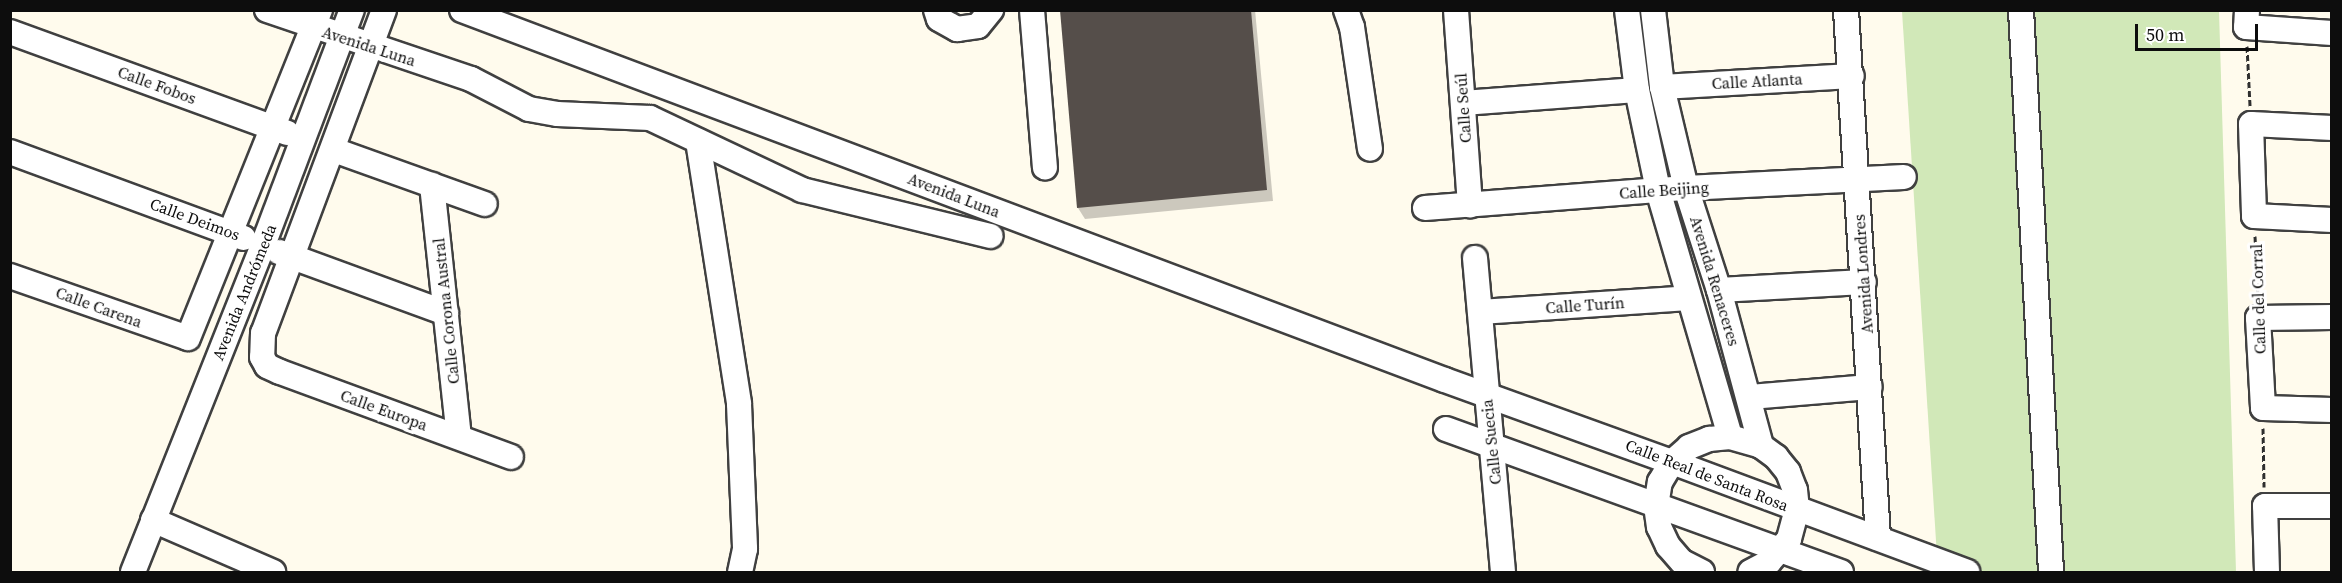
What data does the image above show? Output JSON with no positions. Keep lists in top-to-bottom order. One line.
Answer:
{"streets":{"street":["Avenida Luna","Calle Atlanta","Calle Fobos","Calle Seúl","Calle Beijing","Calle Deimos","Avenida Londres","Avenida Renaceres","Avenida Andrómeda","Calle del Corral","Calle Turín","Calle Carena","Calle Corona Austral","Calle Europa","Calle Suecia","Calle Real de Santa Rosa"]},"crossings":[["Avenida Luna","Avenida Andrómeda"],["Avenida Luna","Calle Real de Santa Rosa"],["Calle Atlanta","Avenida Londres"],["Calle Atlanta","Avenida Renaceres"],["Calle Fobos","Avenida Andrómeda"],["Calle Seúl","Calle Beijing"],["Calle Beijing","Avenida Londres"],["Calle Beijing","Avenida Renaceres"],["Calle Deimos","Avenida Andrómeda"],["Calle Deimos","Calle Carena"],["Calle Deimos","Calle Corona Austral"],["Avenida Londres","Calle Real de Santa Rosa"],["Avenida Renaceres","Calle Turín"],["Avenida Andrómeda","Calle Europa"],["Calle Turín","Calle Suecia"],["Calle Corona Austral","Calle Europa"],["Calle Suecia","Calle Real de Santa Rosa"]],"scale_bar":"50 m"}
